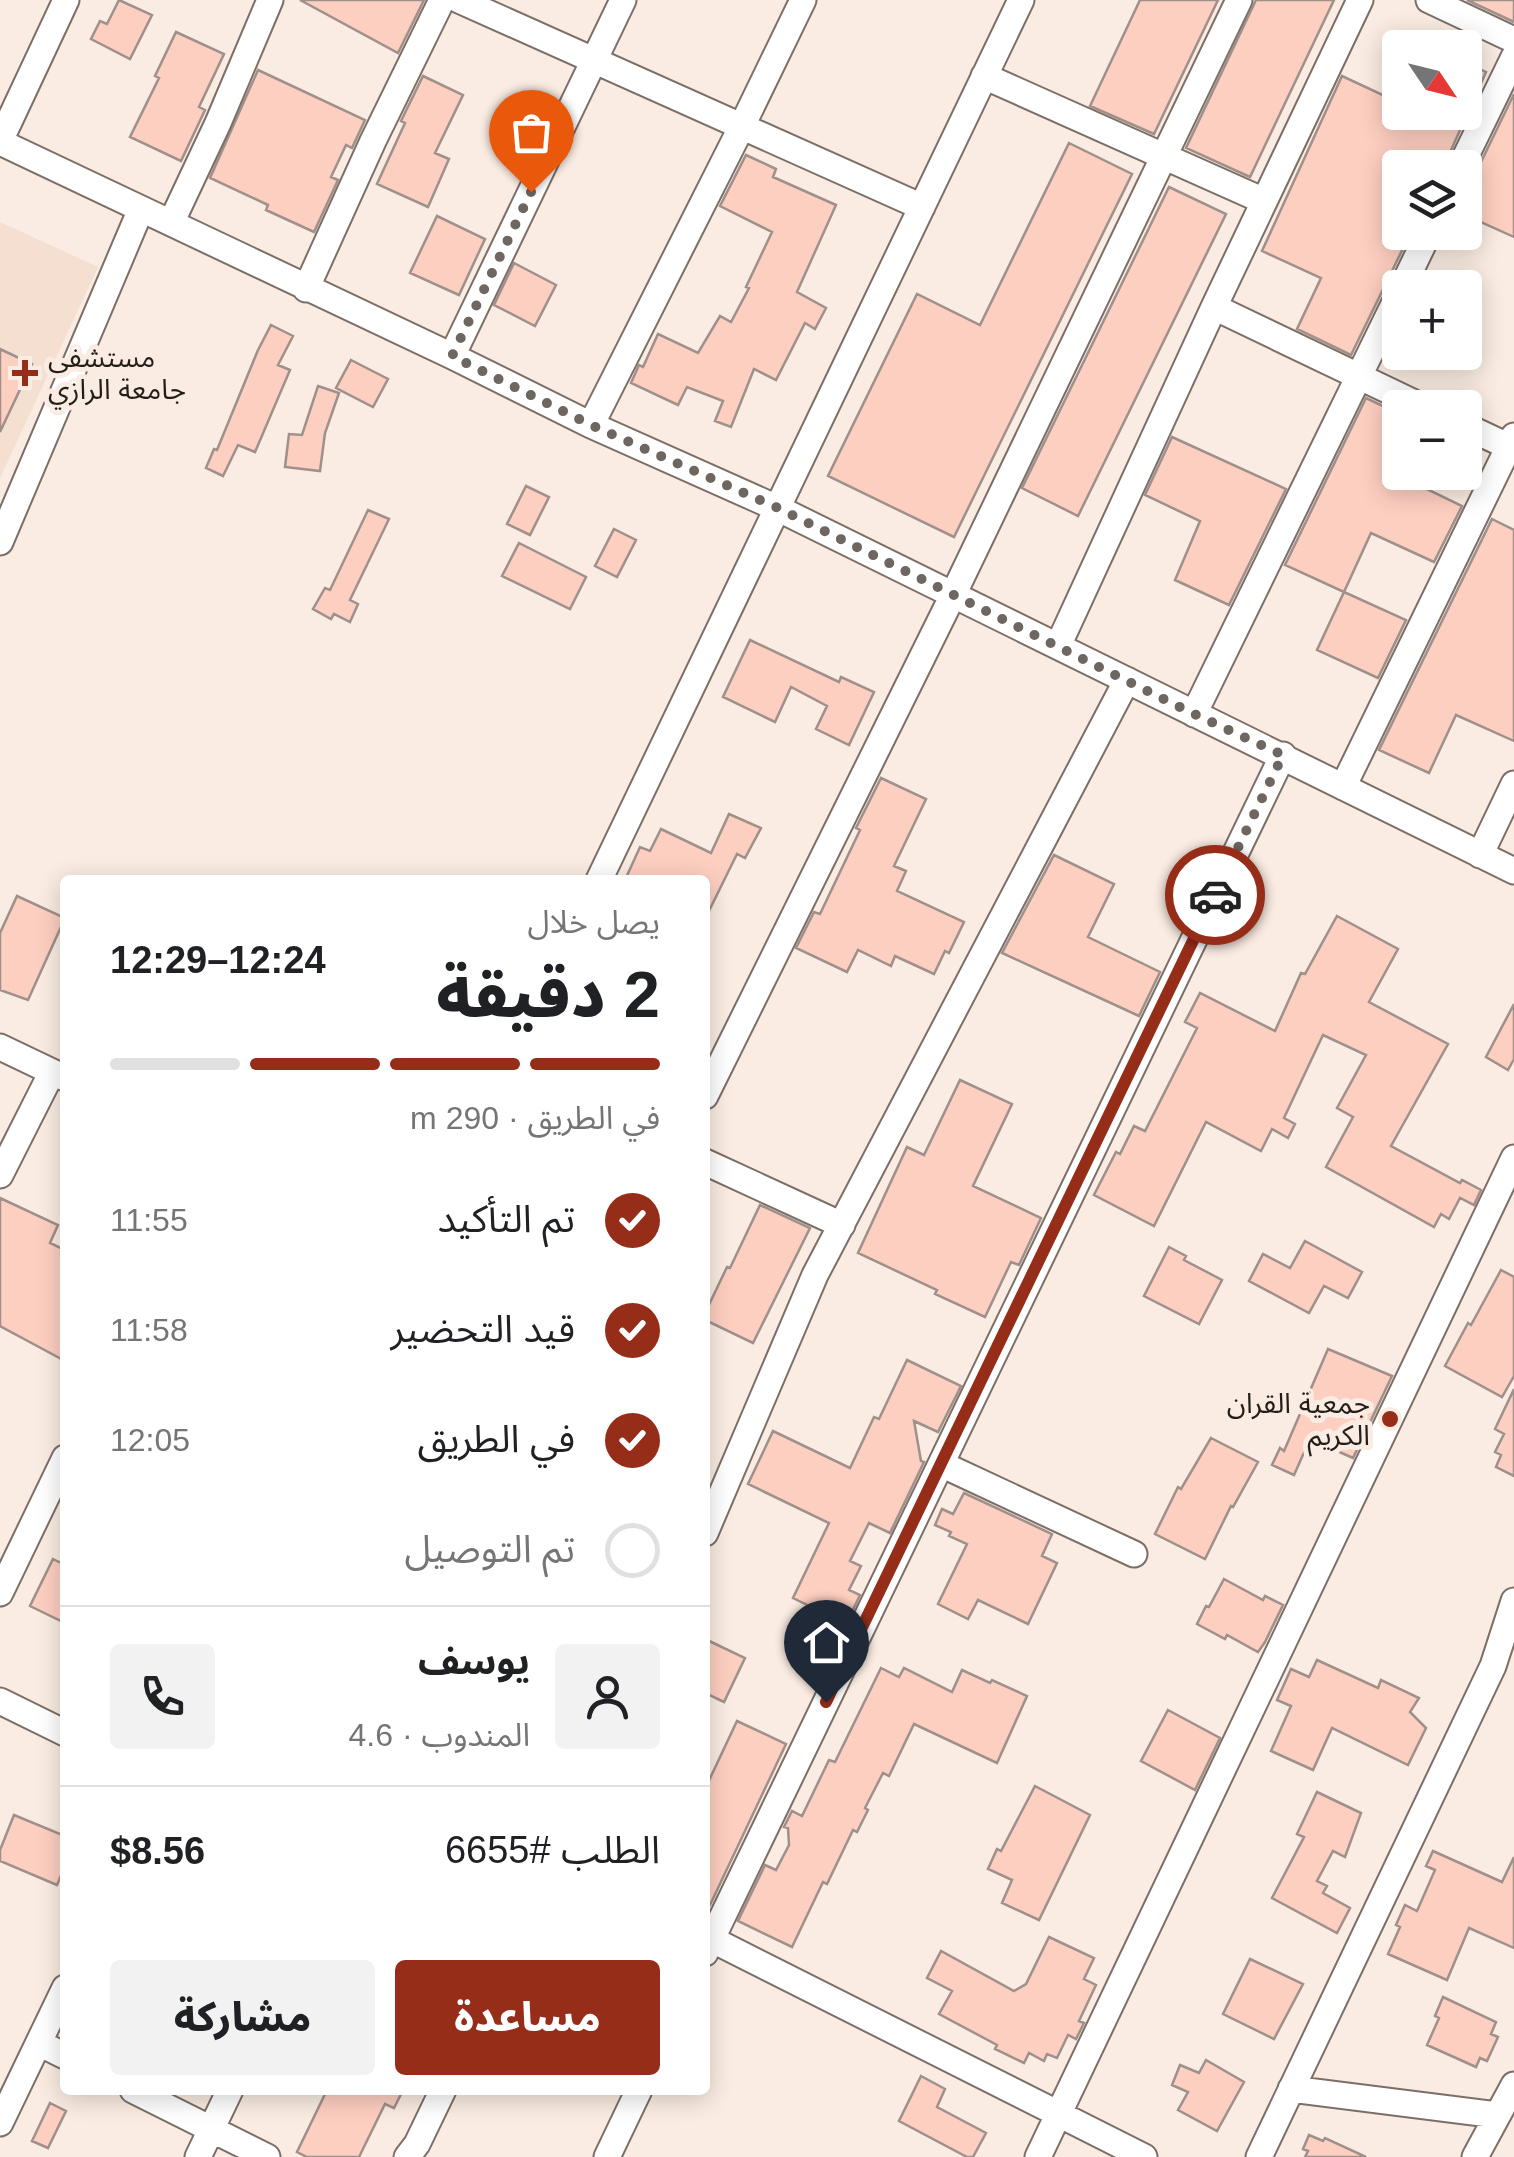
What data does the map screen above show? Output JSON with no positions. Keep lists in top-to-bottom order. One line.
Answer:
{"places":{"health":["مستشفى جامعة الرازي"],"other":["جمعية القران الكريم"]},"north":"bottom right","page":{"map_buttons":["+","−"],"heading":["2 دقيقة","يصل خلال","12:24–12:29"],"panel":["يوسف","المندوب · 4.6","الطلب #6655","$8.56"],"bar":"في الطريق · 290 m","list":[["تم التأكيد","11:55"],["قيد التحضير","11:58"],["في الطريق","12:05"],"تم التوصيل"],"buttons":["مساعدة","مشاركة"]}}
